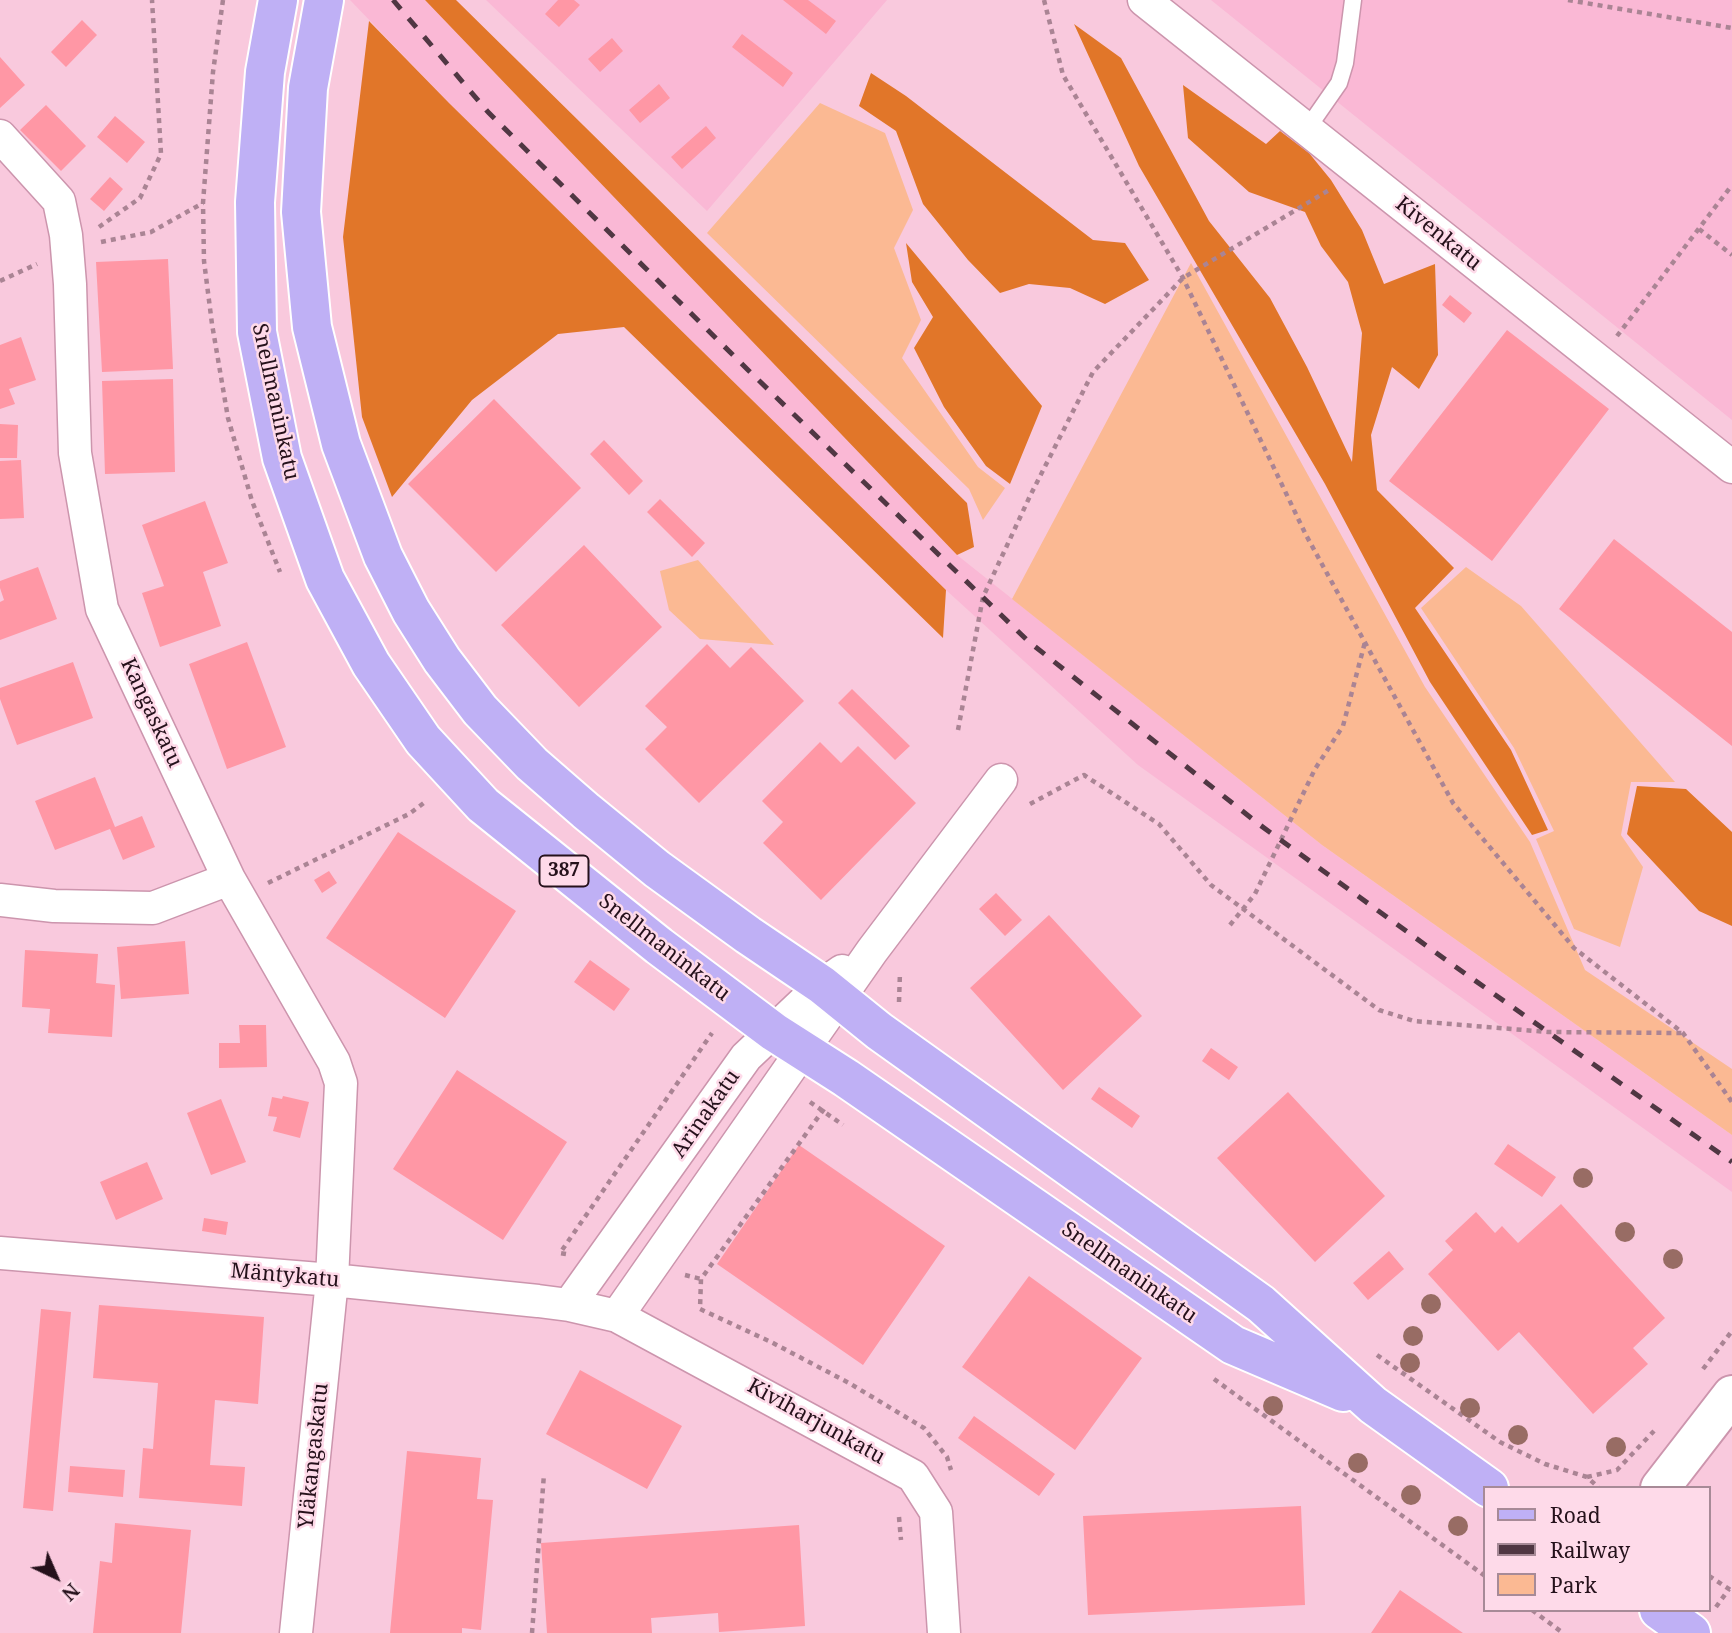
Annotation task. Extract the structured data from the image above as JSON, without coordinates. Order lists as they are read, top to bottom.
{
  "streets": {
    "main road": ["Snellmaninkatu", "387"],
    "street": [
      "Kivenkatu",
      "Kangaskatu",
      "Arinakatu",
      "Mäntykatu",
      "Kiviharjunkatu",
      "Yläkangaskatu"
    ]
  },
  "crossings": [
    ["Snellmaninkatu", "Arinakatu"],
    ["Kangaskatu", "Mäntykatu"],
    ["Kangaskatu", "Yläkangaskatu"],
    ["Arinakatu", "Mäntykatu"],
    ["Arinakatu", "Kiviharjunkatu"],
    ["Mäntykatu", "Kiviharjunkatu"],
    ["Mäntykatu", "Yläkangaskatu"]
  ],
  "legend": ["Road", "Railway", "Park"],
  "north": "bottom right"
}
